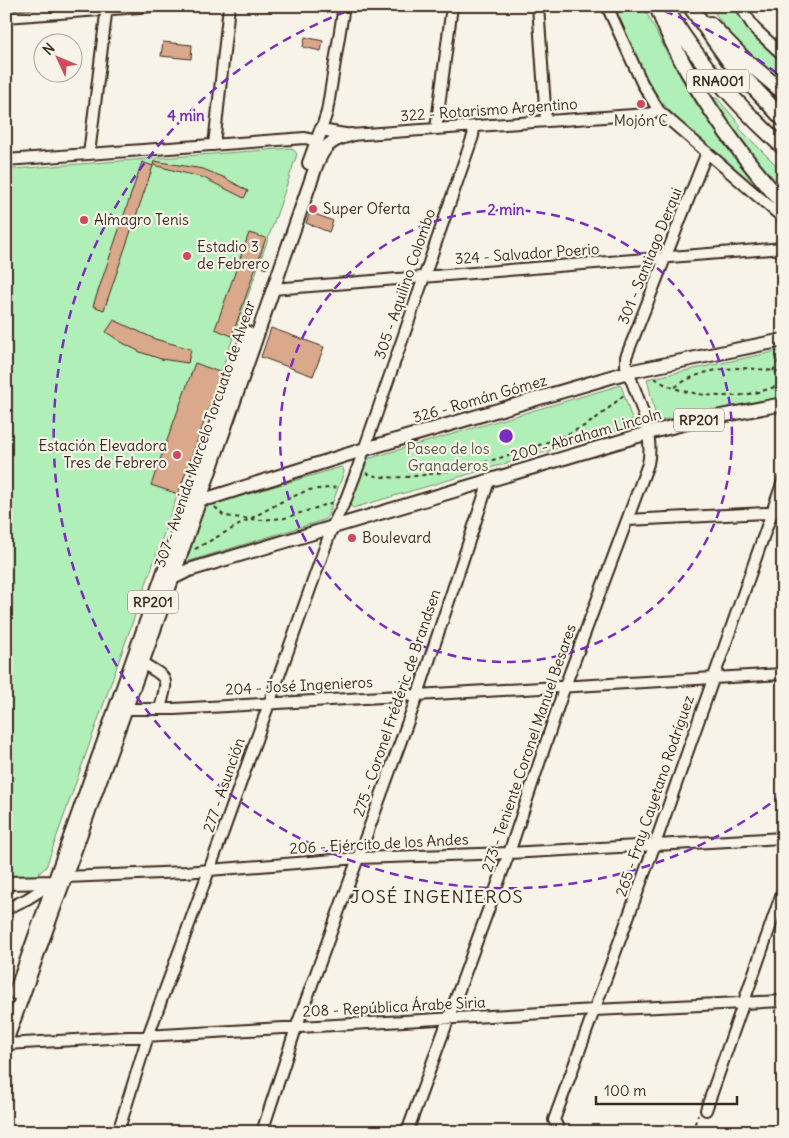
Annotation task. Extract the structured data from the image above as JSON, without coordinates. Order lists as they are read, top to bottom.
{
  "streets": {
    "highway": ["RNA001"],
    "main road": [
      "326 - Román Gómez",
      "RP201",
      "307 - Avenida Marcelo Torcuato de Alvear",
      "200 - Abraham Lincoln"
    ],
    "street": [
      "322 - Rotarismo Argentino",
      "324 - Salvador Poerio",
      "301 - Santiago Derqui",
      "305 - Aquilino Colombo",
      "204 - José Ingenieros",
      "275 - Coronel Frédéric de Brandsen",
      "273 - Teniente Coronel Manuel Besares",
      "277 - Asunción",
      "265 - Fray Cayetano Rodríguez",
      "206 - Ejército de los Andes",
      "208 - República Árabe Siria"
    ]
  },
  "crossings": [
    ["322 - Rotarismo Argentino", "305 - Aquilino Colombo"],
    ["322 - Rotarismo Argentino", "307 - Avenida Marcelo Torcuato de Alvear"],
    ["324 - Salvador Poerio", "301 - Santiago Derqui"],
    ["324 - Salvador Poerio", "305 - Aquilino Colombo"],
    ["324 - Salvador Poerio", "307 - Avenida Marcelo Torcuato de Alvear"],
    ["301 - Santiago Derqui", "326 - Román Gómez"],
    ["301 - Santiago Derqui", "273 - Teniente Coronel Manuel Besares"],
    ["305 - Aquilino Colombo", "326 - Román Gómez"],
    ["305 - Aquilino Colombo", "277 - Asunción"],
    ["326 - Román Gómez", "307 - Avenida Marcelo Torcuato de Alvear"],
    ["326 - Román Gómez", "273 - Teniente Coronel Manuel Besares"],
    ["326 - Román Gómez", "277 - Asunción"],
    ["307 - Avenida Marcelo Torcuato de Alvear", "200 - Abraham Lincoln"],
    ["307 - Avenida Marcelo Torcuato de Alvear", "204 - José Ingenieros"],
    ["307 - Avenida Marcelo Torcuato de Alvear", "206 - Ejército de los Andes"],
    ["307 - Avenida Marcelo Torcuato de Alvear", "208 - República Árabe Siria"],
    ["200 - Abraham Lincoln", "275 - Coronel Frédéric de Brandsen"],
    ["200 - Abraham Lincoln", "273 - Teniente Coronel Manuel Besares"],
    ["200 - Abraham Lincoln", "277 - Asunción"],
    ["204 - José Ingenieros", "275 - Coronel Frédéric de Brandsen"],
    ["204 - José Ingenieros", "273 - Teniente Coronel Manuel Besares"],
    ["204 - José Ingenieros", "277 - Asunción"],
    ["204 - José Ingenieros", "265 - Fray Cayetano Rodríguez"],
    ["275 - Coronel Frédéric de Brandsen", "206 - Ejército de los Andes"],
    ["275 - Coronel Frédéric de Brandsen", "208 - República Árabe Siria"],
    ["273 - Teniente Coronel Manuel Besares", "206 - Ejército de los Andes"],
    ["273 - Teniente Coronel Manuel Besares", "208 - República Árabe Siria"],
    ["277 - Asunción", "206 - Ejército de los Andes"],
    ["277 - Asunción", "208 - República Árabe Siria"],
    ["265 - Fray Cayetano Rodríguez", "206 - Ejército de los Andes"],
    ["265 - Fray Cayetano Rodríguez", "208 - República Árabe Siria"]
  ],
  "districts": ["JOSÉ INGENIEROS"],
  "parks": ["Paseo de los Granaderos"],
  "places": [
    "Mojón C",
    "Super Oferta",
    "Almagro Tenis",
    "Estadio 3 de Febrero",
    "Estación Elevadora Tres de Febrero",
    "Boulevard"
  ],
  "scale_bar": "100 m",
  "north": "top left",
  "rings": ["4 min", "2 min"]
}
